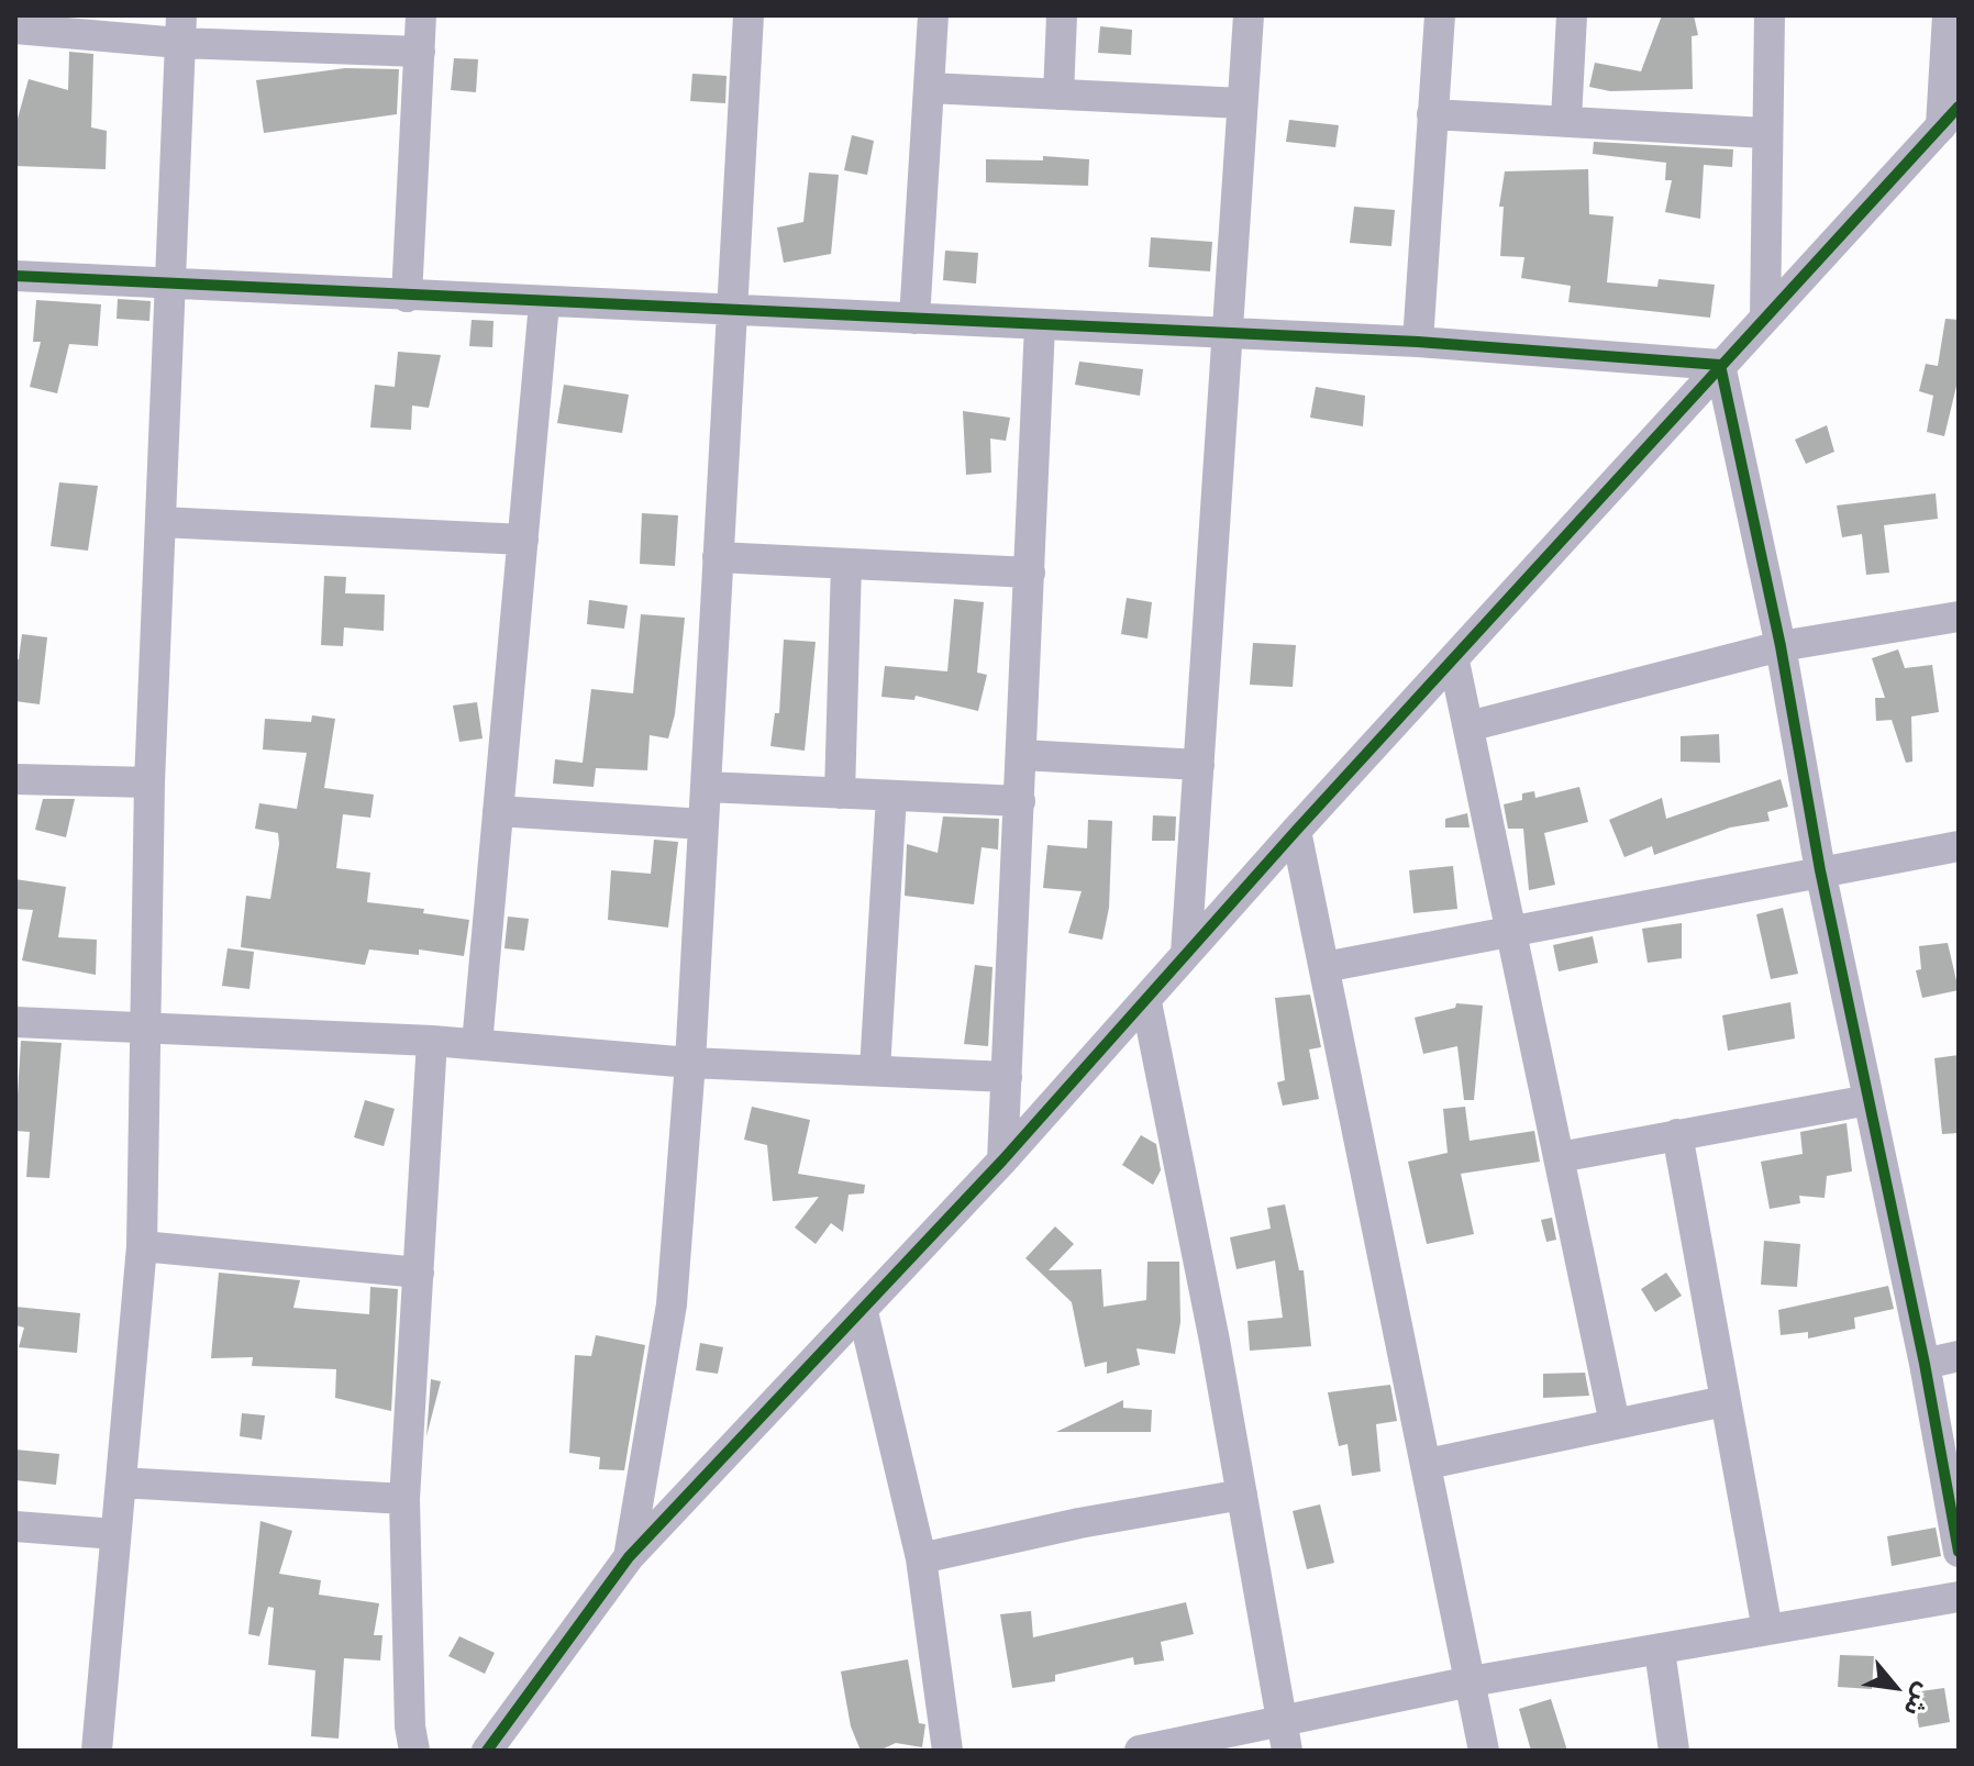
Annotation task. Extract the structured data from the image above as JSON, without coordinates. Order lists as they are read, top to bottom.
{
  "north": "bottom right"
}
